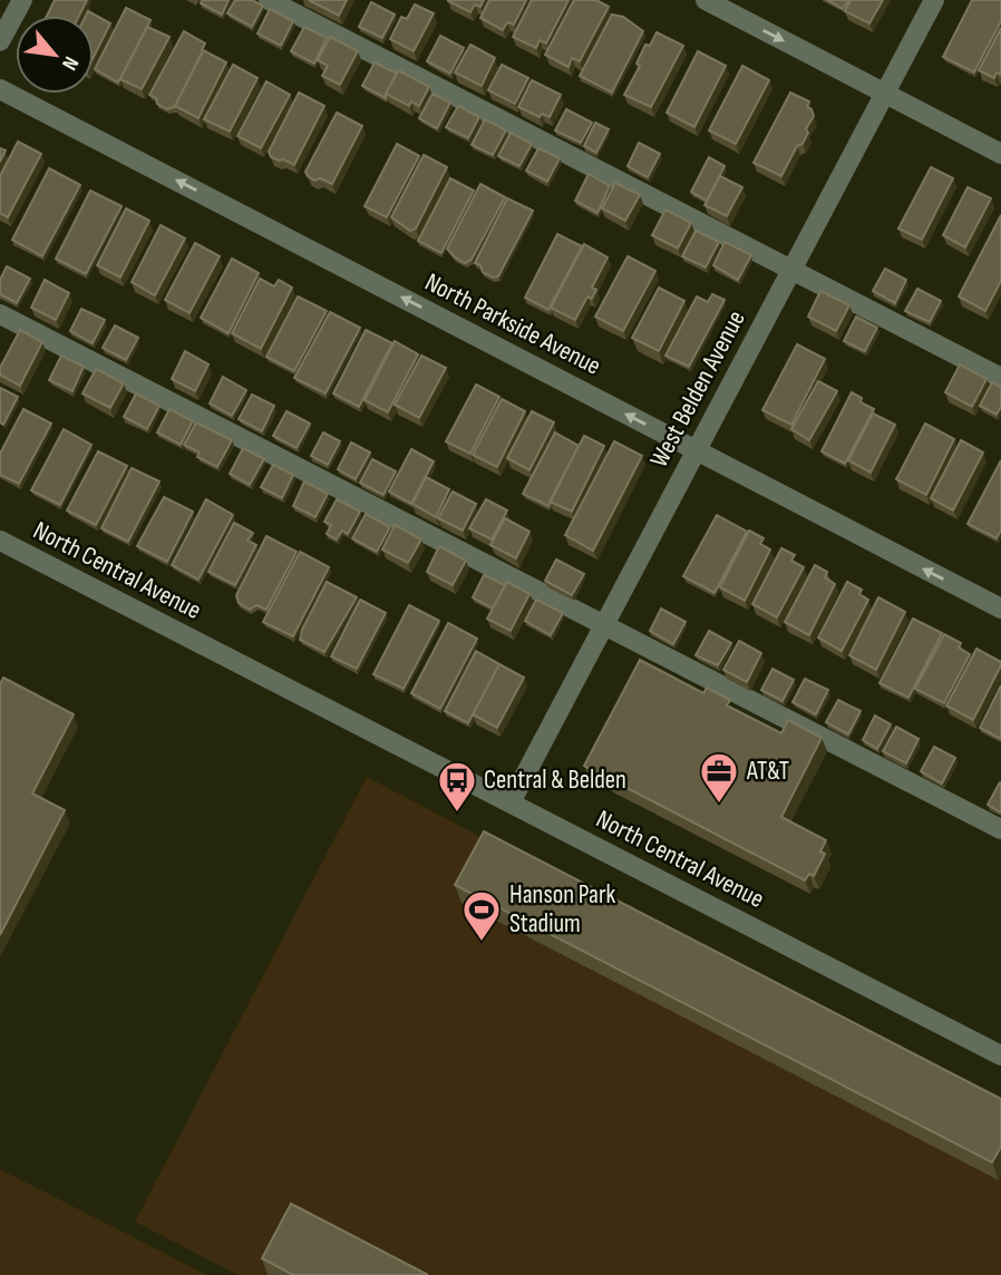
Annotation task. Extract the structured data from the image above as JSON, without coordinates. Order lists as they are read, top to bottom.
{
  "streets": {
    "street": ["North Parkside Avenue", "West Belden Avenue", "North Central Avenue"]
  },
  "crossings": [
    ["North Parkside Avenue", "West Belden Avenue"],
    ["West Belden Avenue", "North Central Avenue"]
  ],
  "one_way": ["North Parkside Avenue"],
  "places": {
    "office": ["AT&T"],
    "bus stop": ["Central & Belden"],
    "sports": ["Hanson Park Stadium"]
  },
  "north": "bottom right"
}
